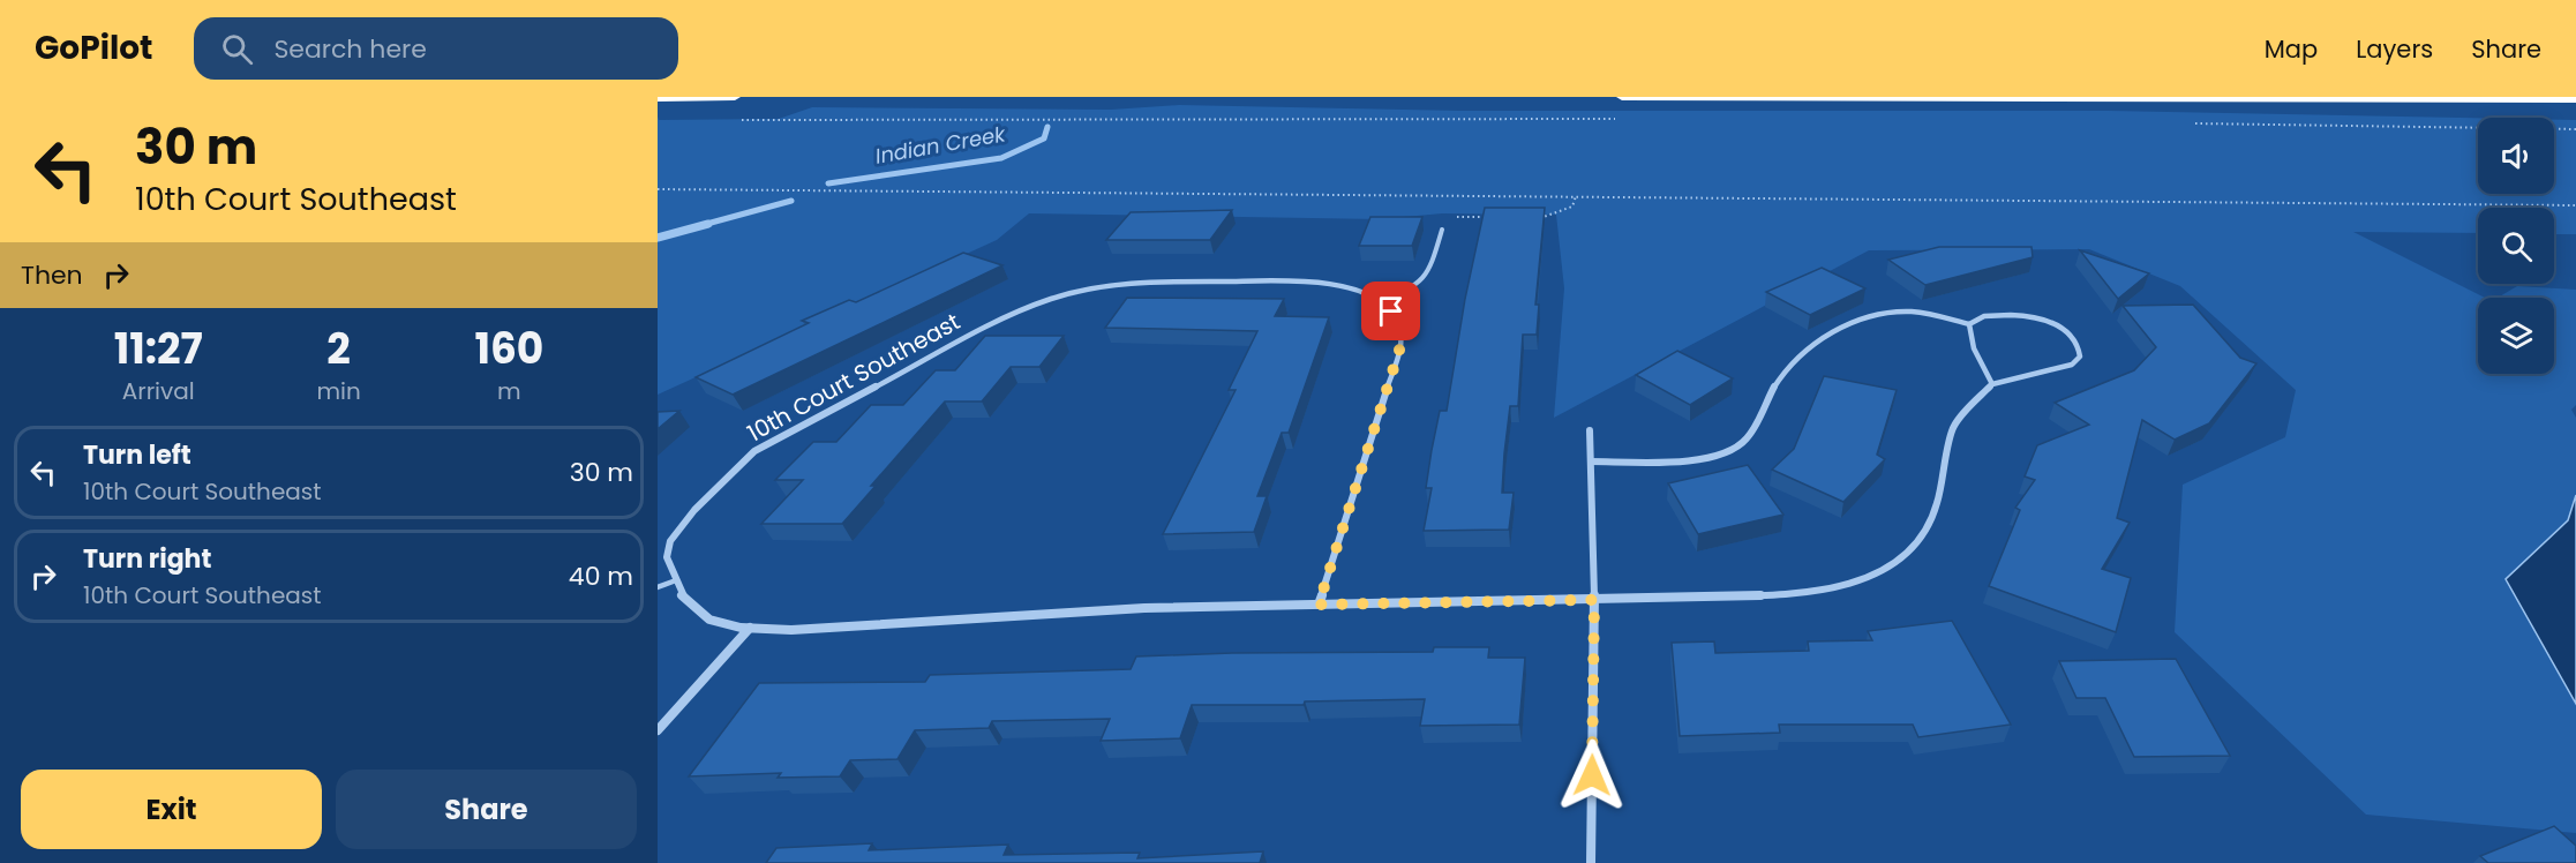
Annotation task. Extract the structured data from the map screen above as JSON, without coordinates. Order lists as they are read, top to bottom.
{
  "streets": {
    "street": ["10th Court Southeast"]
  },
  "water": ["Indian Creek"],
  "page": {
    "header": "GoPilot",
    "search": "Search here",
    "nav": ["Map", "Layers", "Share"],
    "turn": ["30 m", "10th Court Southeast"],
    "then": "Then",
    "eta": [
      "11:27",
      "Arrival",
      "2",
      "min",
      "160",
      "m"
    ],
    "list": [
      {
        "name": "Turn left",
        "note": "10th Court Southeast",
        "value": "30 m"
      },
      {
        "name": "Turn right",
        "note": "10th Court Southeast",
        "value": "40 m"
      }
    ],
    "buttons": ["Exit", "Share"]
  }
}
